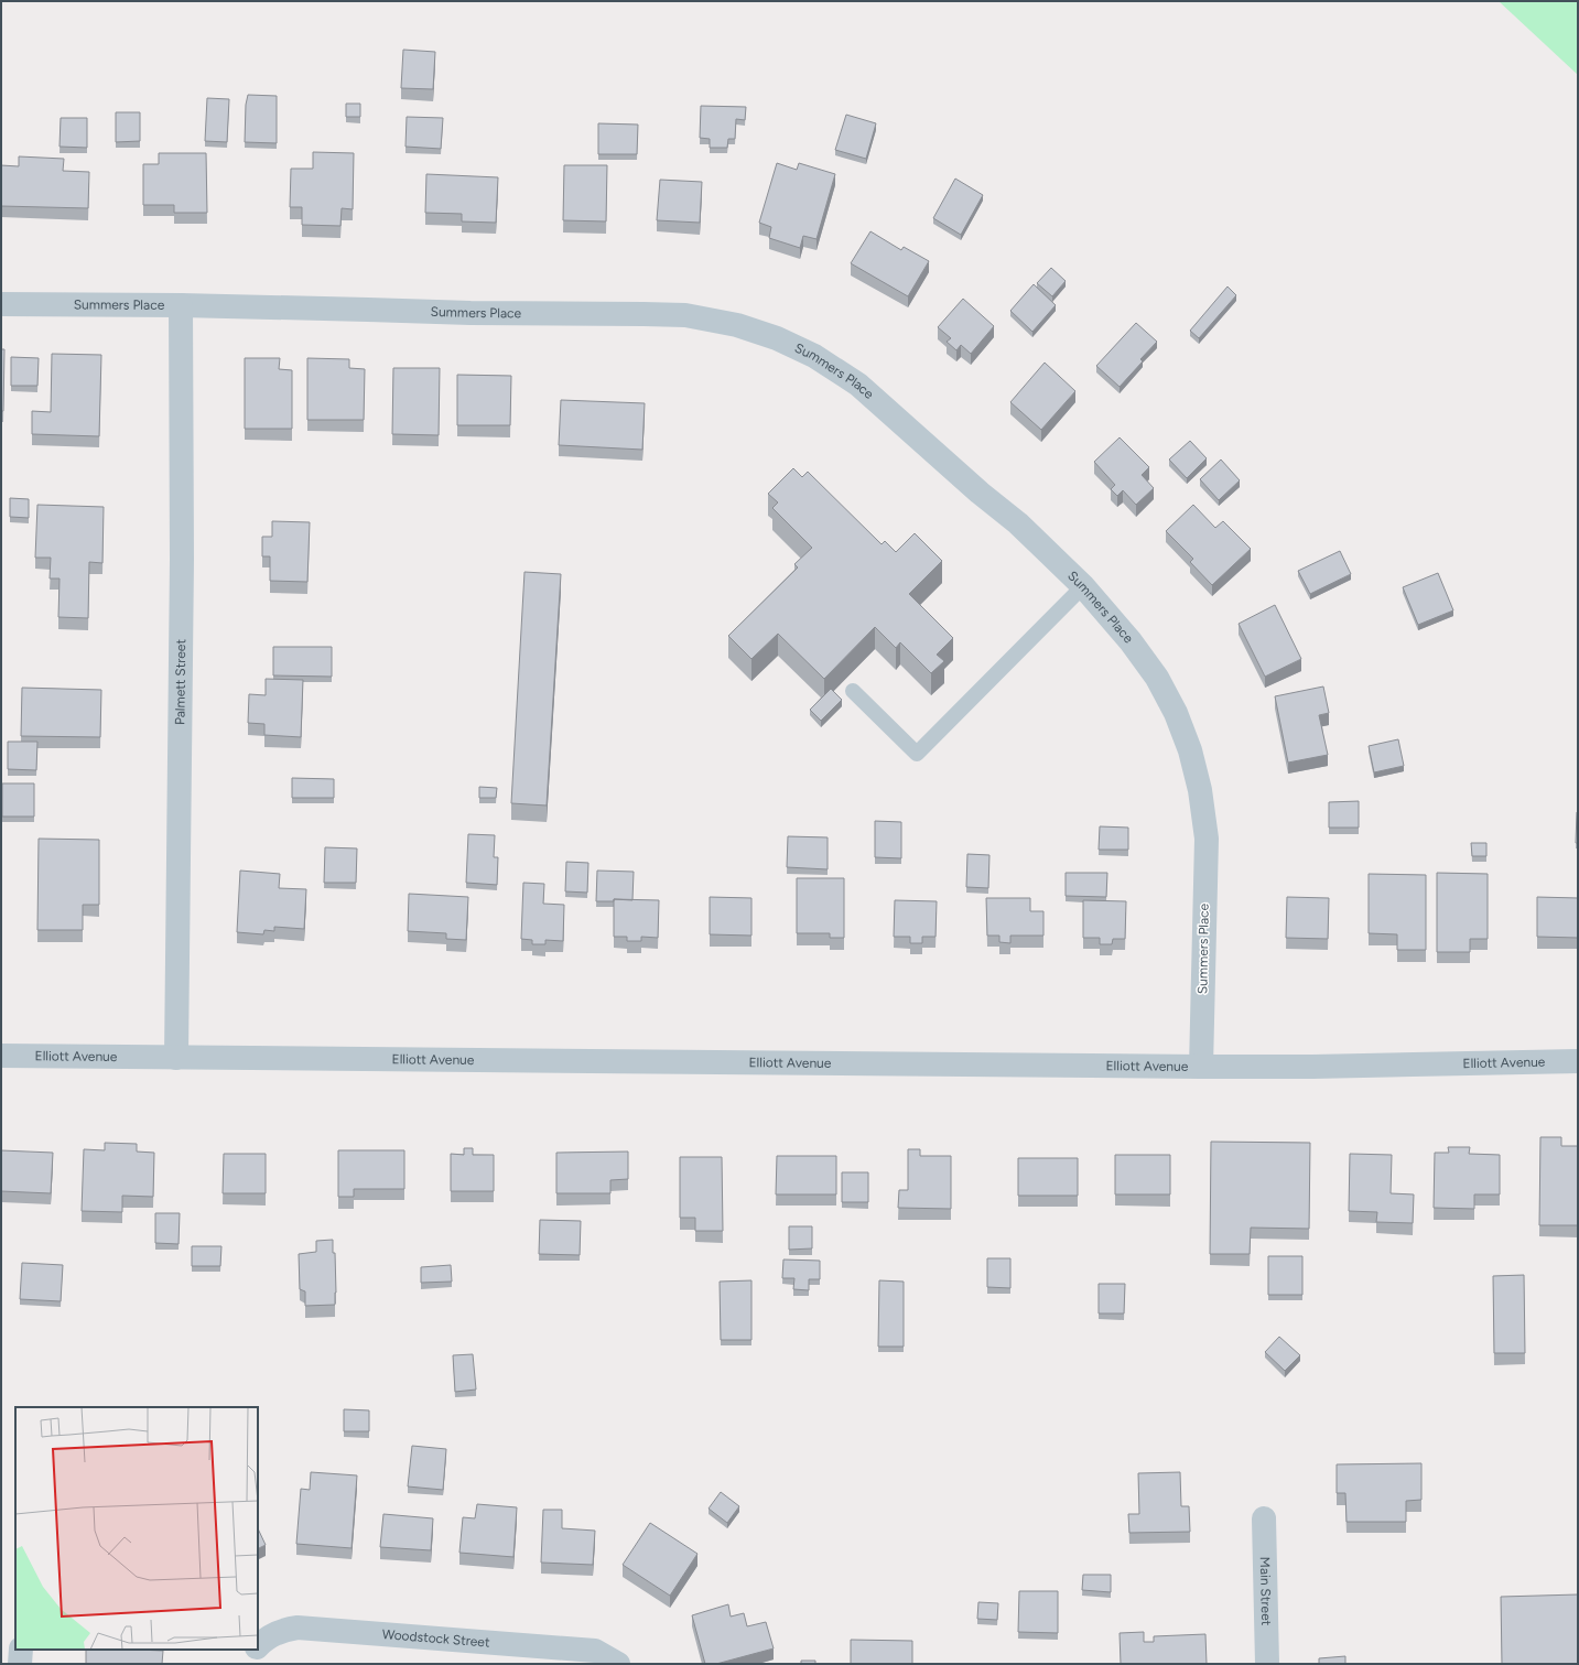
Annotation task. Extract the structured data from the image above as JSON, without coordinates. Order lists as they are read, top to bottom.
{
  "streets": {
    "street": [
      "Summers Place",
      "Palmett Street",
      "Elliott Avenue",
      "Main Street",
      "Woodstock Street"
    ]
  },
  "crossings": [
    ["Summers Place", "Palmett Street"],
    ["Summers Place", "Elliott Avenue"],
    ["Palmett Street", "Elliott Avenue"]
  ]
}
